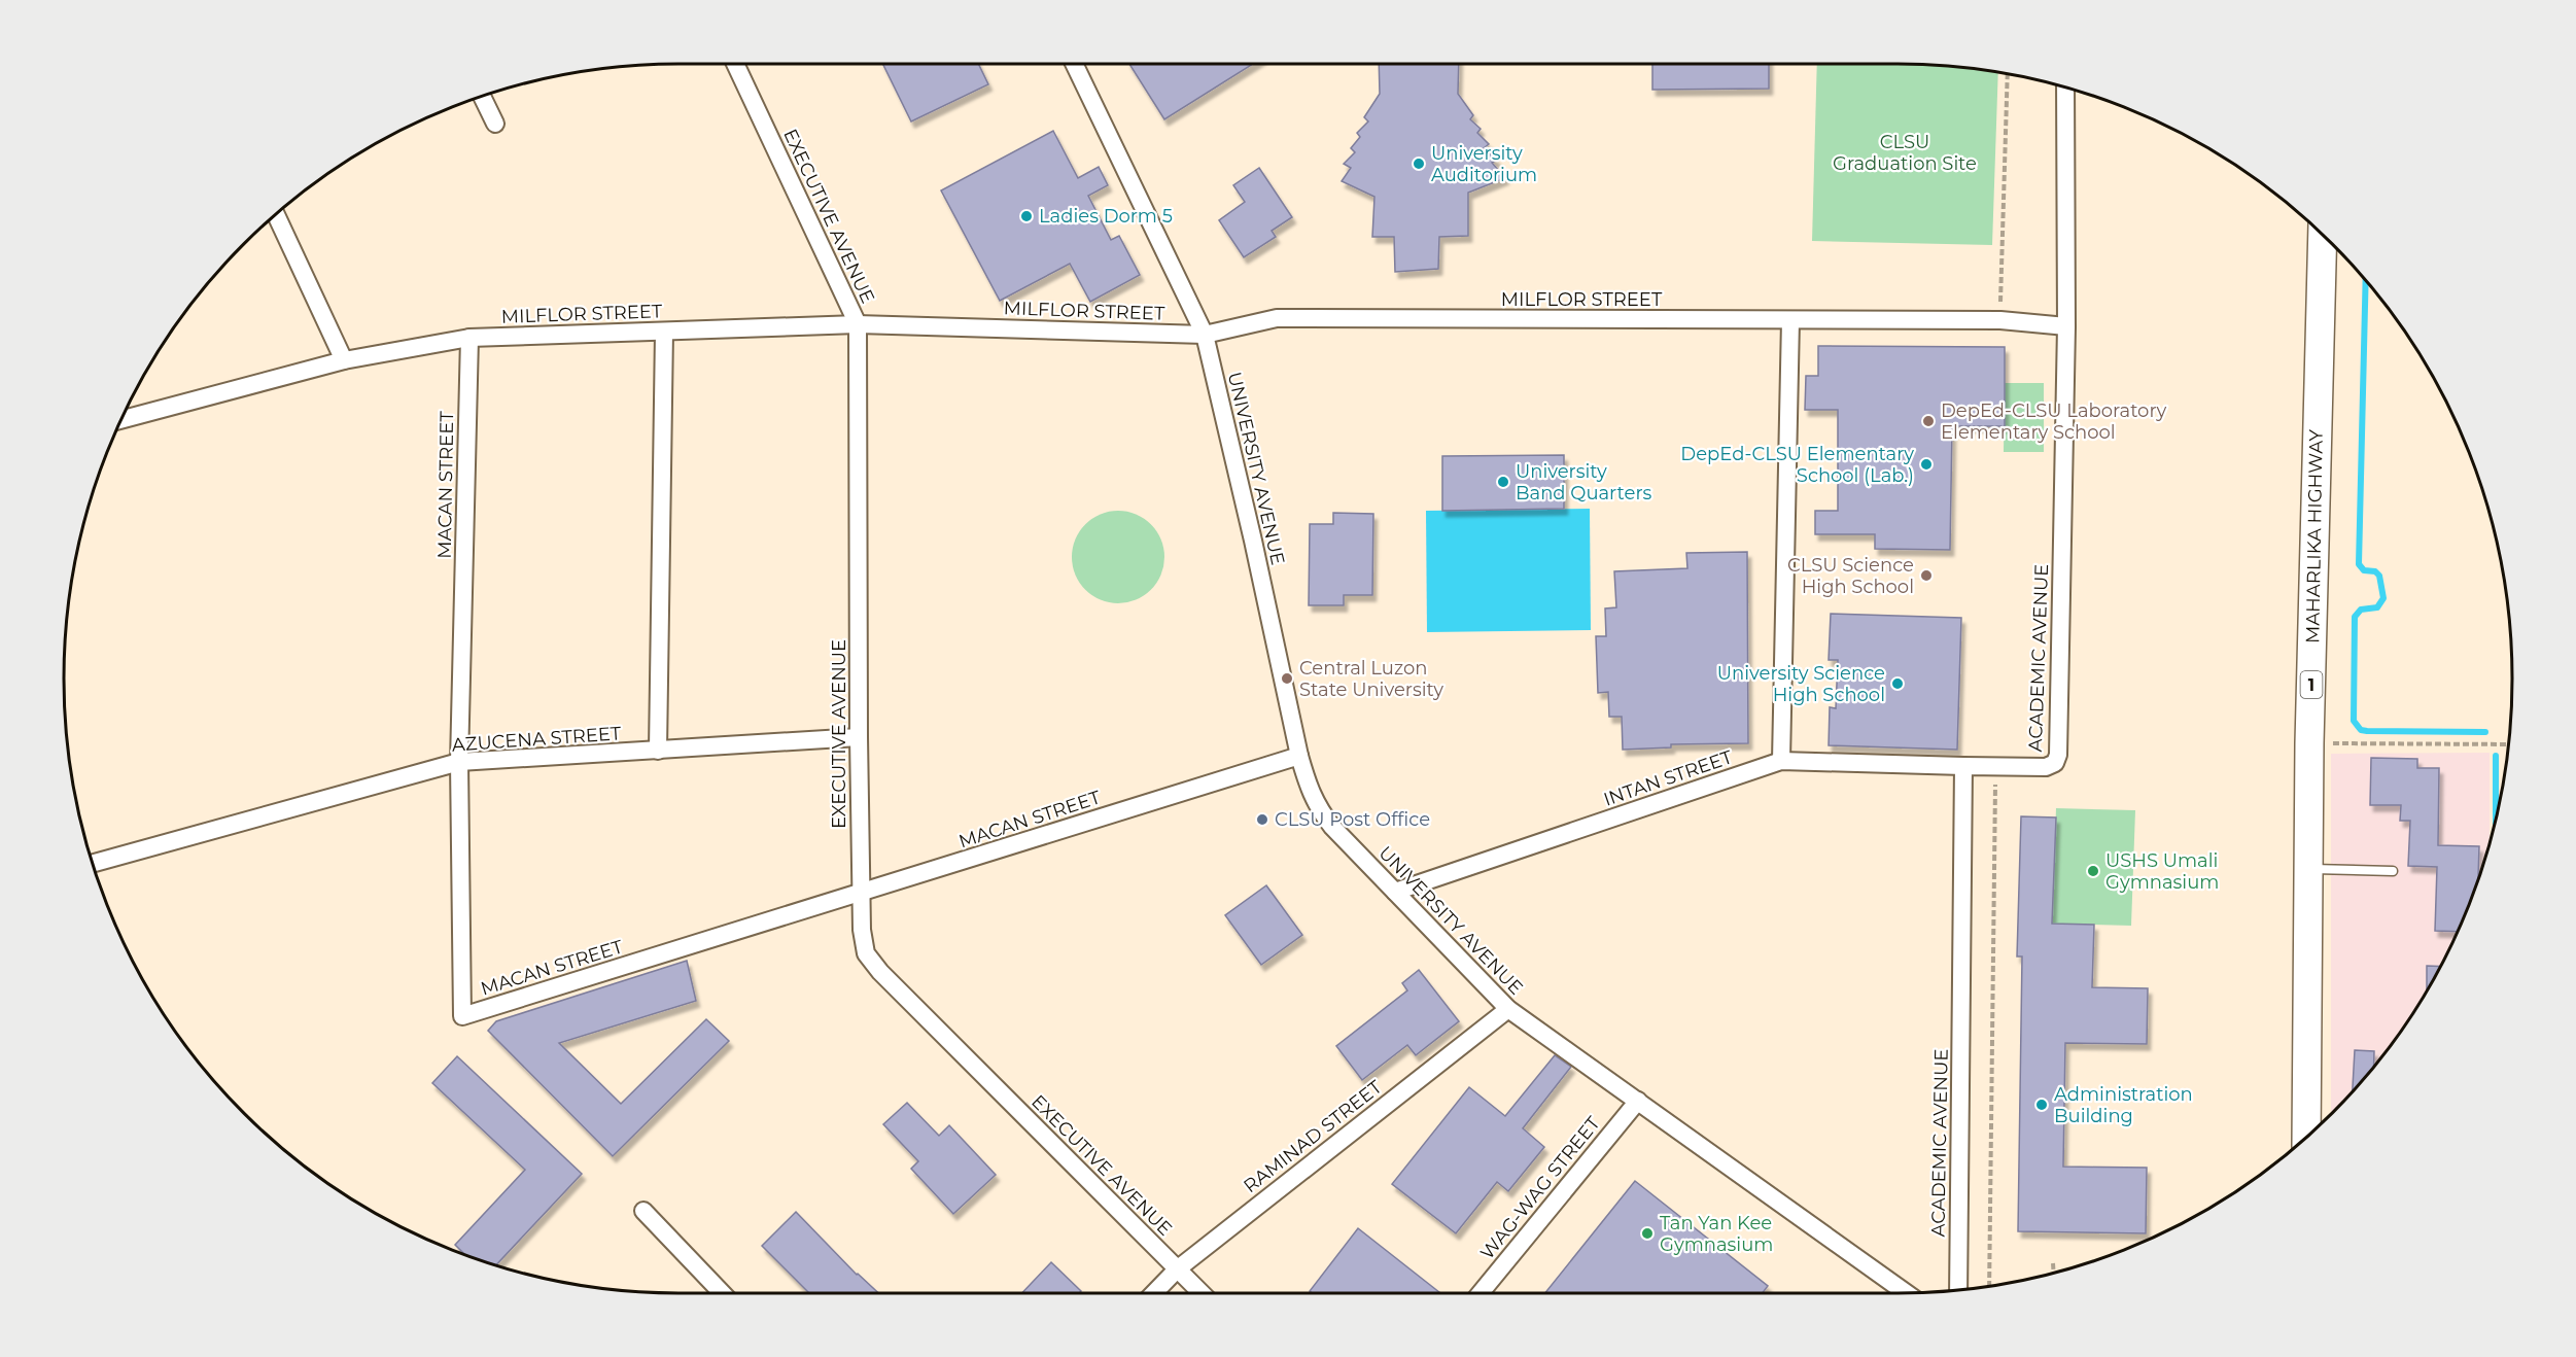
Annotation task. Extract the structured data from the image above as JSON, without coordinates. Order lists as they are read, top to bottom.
{
  "streets": {
    "highway": ["MAHARLIKA HIGHWAY", "1"],
    "street": [
      "EXECUTIVE AVENUE",
      "MILFLOR STREET",
      "UNIVERSITY AVENUE",
      "MACAN STREET",
      "ACADEMIC AVENUE",
      "AZUCENA STREET",
      "INTAN STREET",
      "RAMINAD STREET",
      "WAG-WAG STREET"
    ]
  },
  "crossings": [
    ["EXECUTIVE AVENUE", "MILFLOR STREET"],
    ["EXECUTIVE AVENUE", "MACAN STREET"],
    ["EXECUTIVE AVENUE", "AZUCENA STREET"],
    ["EXECUTIVE AVENUE", "RAMINAD STREET"],
    ["MILFLOR STREET", "UNIVERSITY AVENUE"],
    ["MILFLOR STREET", "MACAN STREET"],
    ["MILFLOR STREET", "ACADEMIC AVENUE"],
    ["UNIVERSITY AVENUE", "MACAN STREET"],
    ["UNIVERSITY AVENUE", "INTAN STREET"],
    ["UNIVERSITY AVENUE", "RAMINAD STREET"],
    ["UNIVERSITY AVENUE", "WAG-WAG STREET"],
    ["MACAN STREET", "AZUCENA STREET"],
    ["ACADEMIC AVENUE", "INTAN STREET"]
  ],
  "parks": ["CLSU Graduation Site"],
  "places": [
    "University Auditorium",
    "Ladies Dorm 5",
    "DepEd-CLSU Laboratory Elementary School",
    "DepEd-CLSU Elementary School (Lab.)",
    "University Band Quarters",
    "CLSU Science High School",
    "Central Luzon State University",
    "University Science High School",
    "CLSU Post Office",
    "USHS Umali Gymnasium",
    "Administration Building",
    "Tan Yan Kee Gymnasium"
  ]
}
